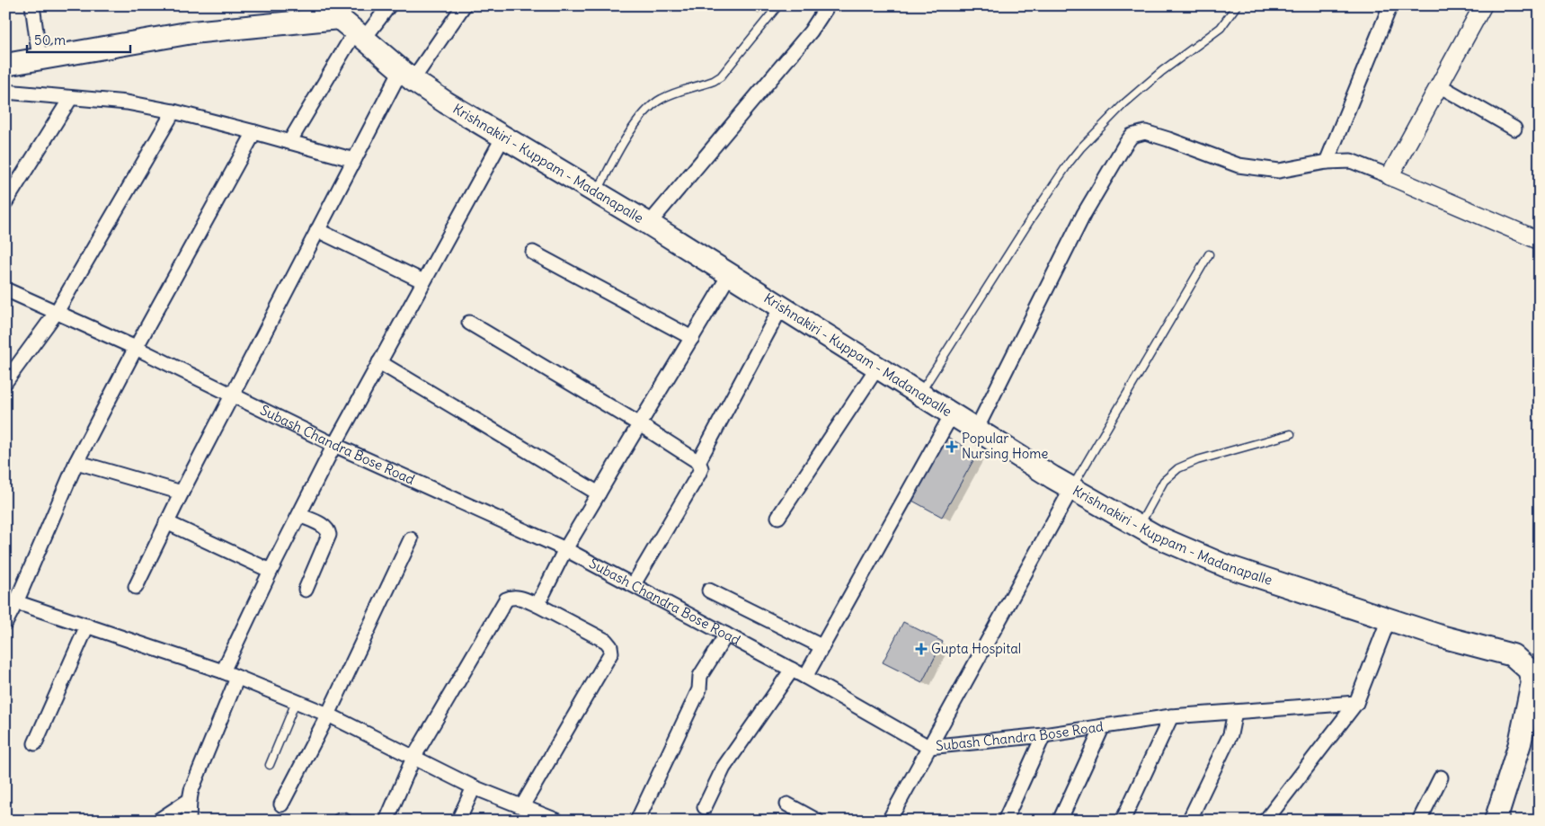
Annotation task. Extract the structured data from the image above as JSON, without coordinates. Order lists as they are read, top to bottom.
{
  "streets": {
    "main road": ["Krishnakiri - Kuppam - Madanapalle"],
    "street": ["Subash Chandra Bose Road"]
  },
  "places": {
    "health": ["Popular Nursing Home", "Gupta Hospital"]
  },
  "scale_bar": "50 m"
}
